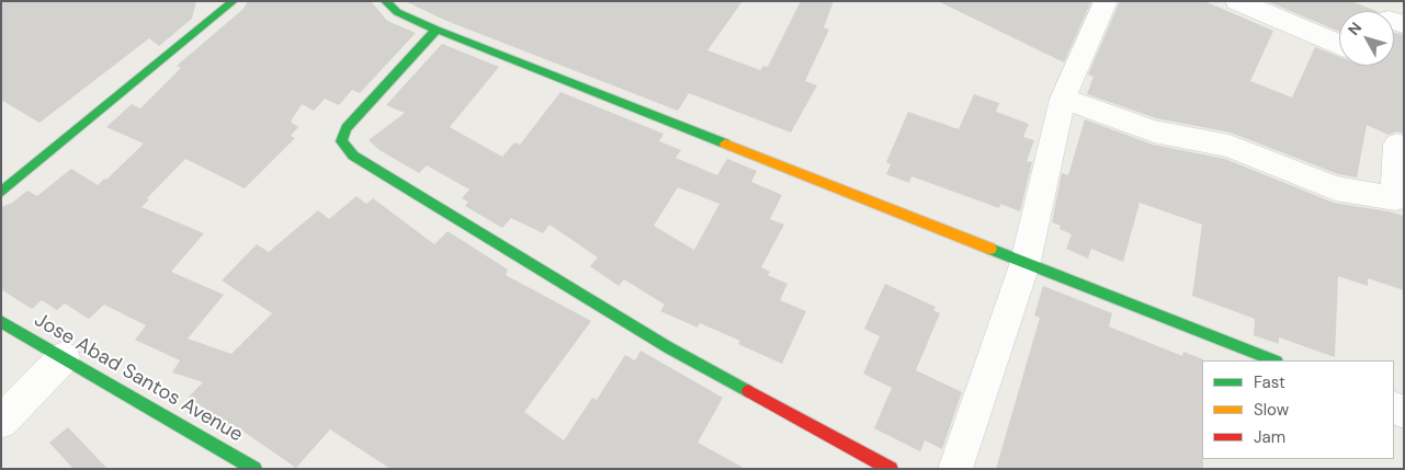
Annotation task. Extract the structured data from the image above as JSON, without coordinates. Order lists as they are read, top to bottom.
{
  "streets": {
    "main road": ["Jose Abad Santos Avenue"]
  },
  "legend": ["Fast", "Slow", "Jam"],
  "north": "top left"
}
